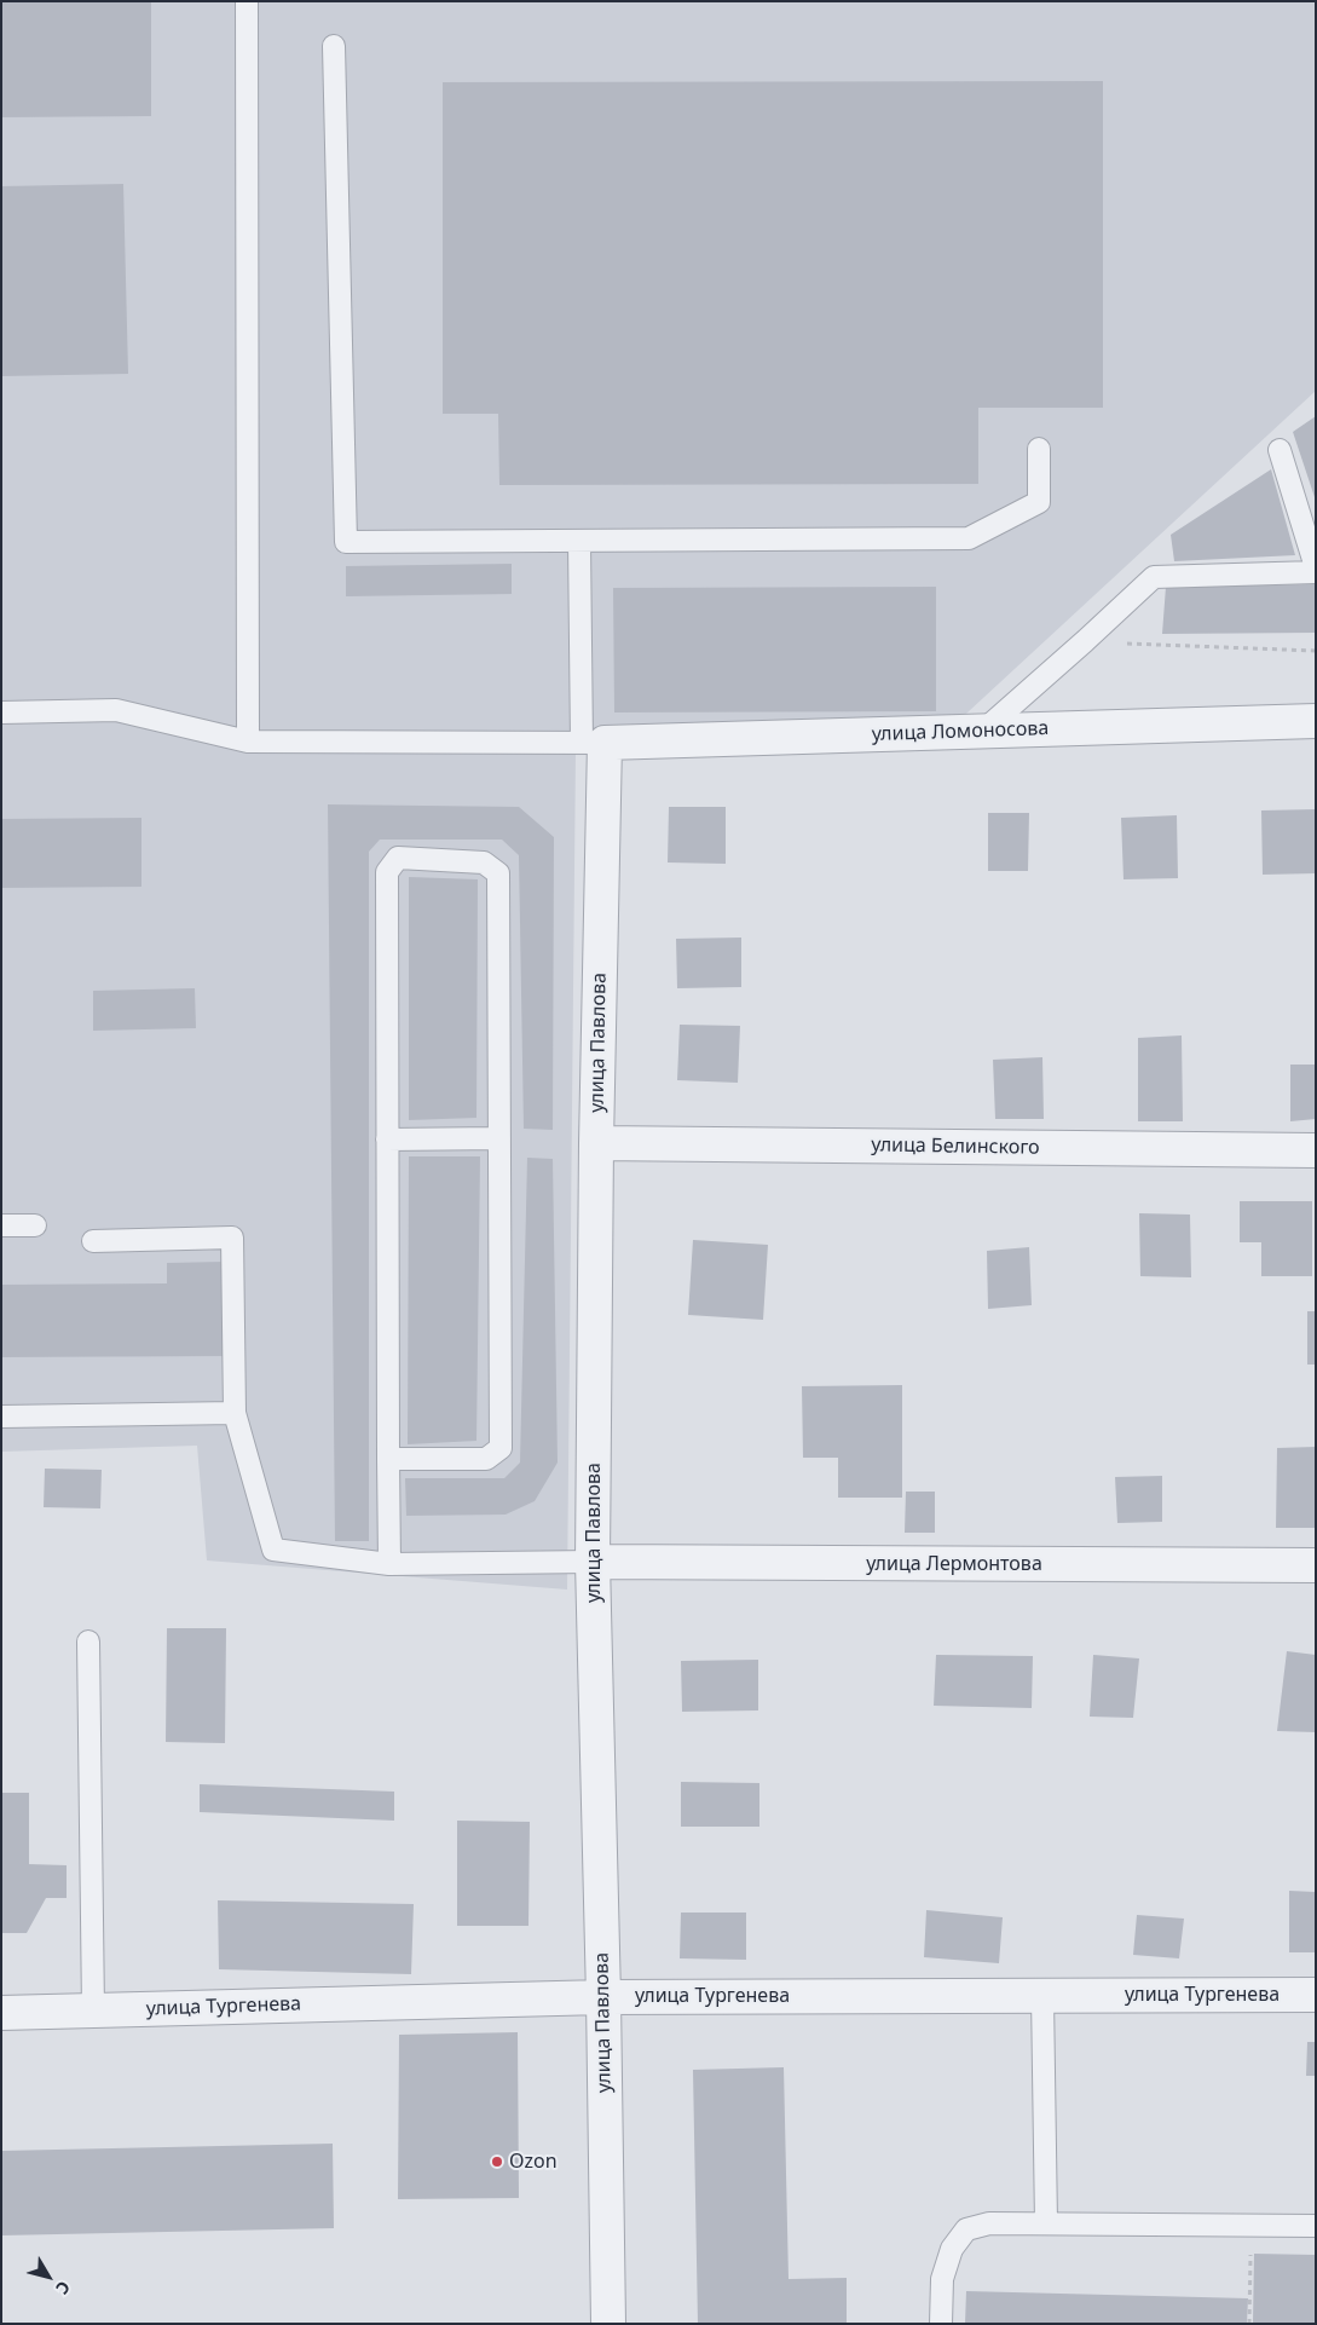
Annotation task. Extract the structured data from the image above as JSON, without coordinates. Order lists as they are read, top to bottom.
{
  "streets": {
    "street": [
      "улица Ломоносова",
      "улица Павлова",
      "улица Белинского",
      "улица Лермонтова",
      "улица Тургенева"
    ]
  },
  "crossings": [
    ["улица Ломоносова", "улица Павлова"],
    ["улица Павлова", "улица Белинского"],
    ["улица Павлова", "улица Лермонтова"],
    ["улица Павлова", "улица Тургенева"]
  ],
  "places": ["Ozon"],
  "north": "bottom right"
}
